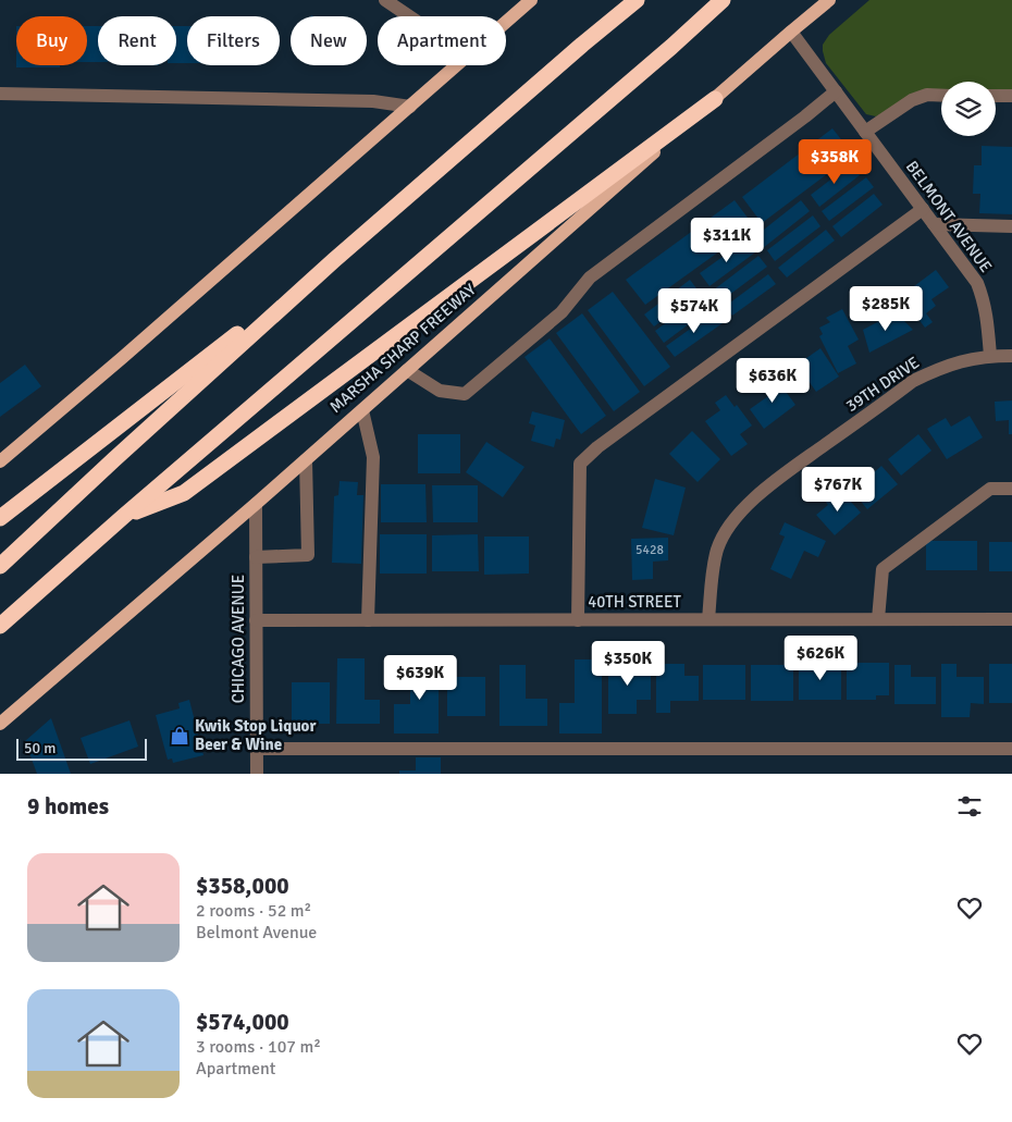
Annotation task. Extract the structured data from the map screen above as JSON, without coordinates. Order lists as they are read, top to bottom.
{
  "streets": {
    "main road": ["MARSHA SHARP FREEWAY"],
    "street": [
      "BELMONT AVENUE",
      "39TH DRIVE",
      "40TH STREET",
      "CHICAGO AVENUE"
    ]
  },
  "crossings": [
    ["BELMONT AVENUE", "MARSHA SHARP FREEWAY"],
    ["BELMONT AVENUE", "39TH DRIVE"],
    ["MARSHA SHARP FREEWAY", "CHICAGO AVENUE"],
    ["39TH DRIVE", "40TH STREET"],
    ["40TH STREET", "CHICAGO AVENUE"]
  ],
  "places": {
    "shop": ["Kwik Stop Liquor Beer & Wine"]
  },
  "house_numbers": ["5428"],
  "scale_bar": "50 m",
  "page": {
    "chip": [
      "Buy",
      "Rent",
      "Filters",
      "New",
      "Apartment"
    ],
    "price": [
      "$358K",
      "$311K",
      "$285K",
      "$574K",
      "$636K",
      "$767K",
      "$626K",
      "$350K",
      "$639K"
    ],
    "scale": "50 m",
    "heading": "9 homes",
    "list": [
      {
        "name": "$358,000",
        "note": "2 rooms · 52 m² · Belmont Avenue"
      },
      {
        "name": "$574,000",
        "note": "3 rooms · 107 m² · Apartment"
      }
    ]
  }
}
